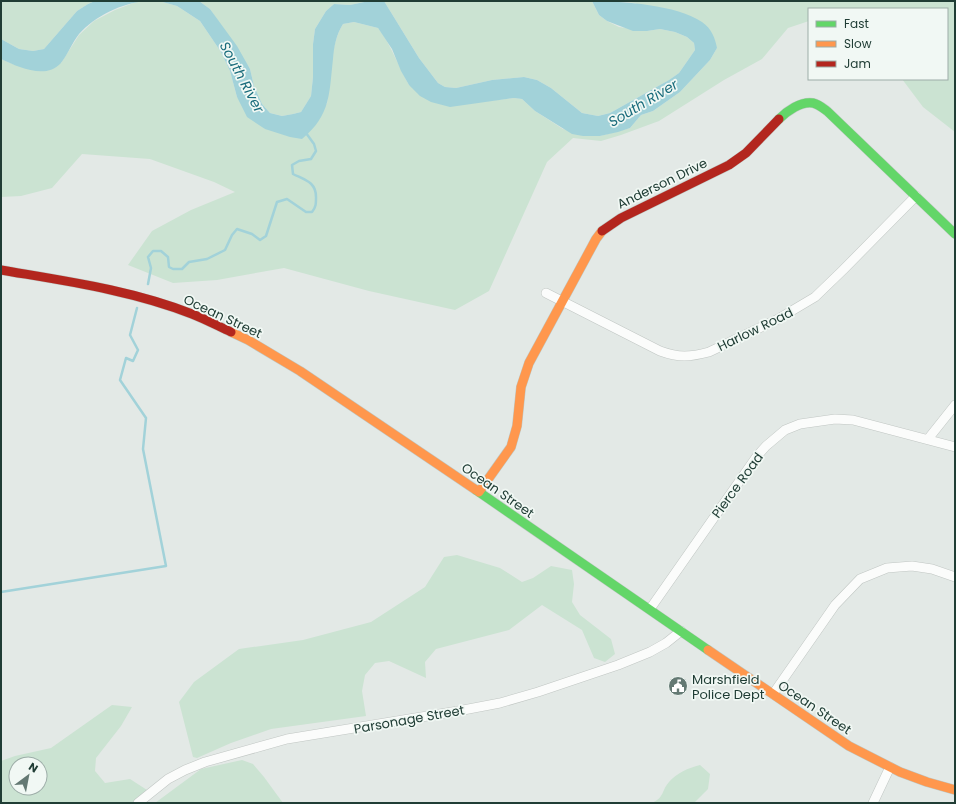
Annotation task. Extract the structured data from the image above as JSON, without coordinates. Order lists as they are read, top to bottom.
{
  "streets": {
    "main road": ["Anderson Drive", "Ocean Street"],
    "street": ["Harlow Road", "Pierce Road", "Parsonage Street"]
  },
  "crossings": [
    ["Anderson Drive", "Ocean Street"],
    ["Anderson Drive", "Harlow Road"],
    ["Ocean Street", "Pierce Road"],
    ["Ocean Street", "Parsonage Street"]
  ],
  "water": ["South River"],
  "places": {
    "public building": ["Marshfield Police Dept"]
  },
  "legend": ["Fast", "Slow", "Jam"],
  "north": "top right"
}
